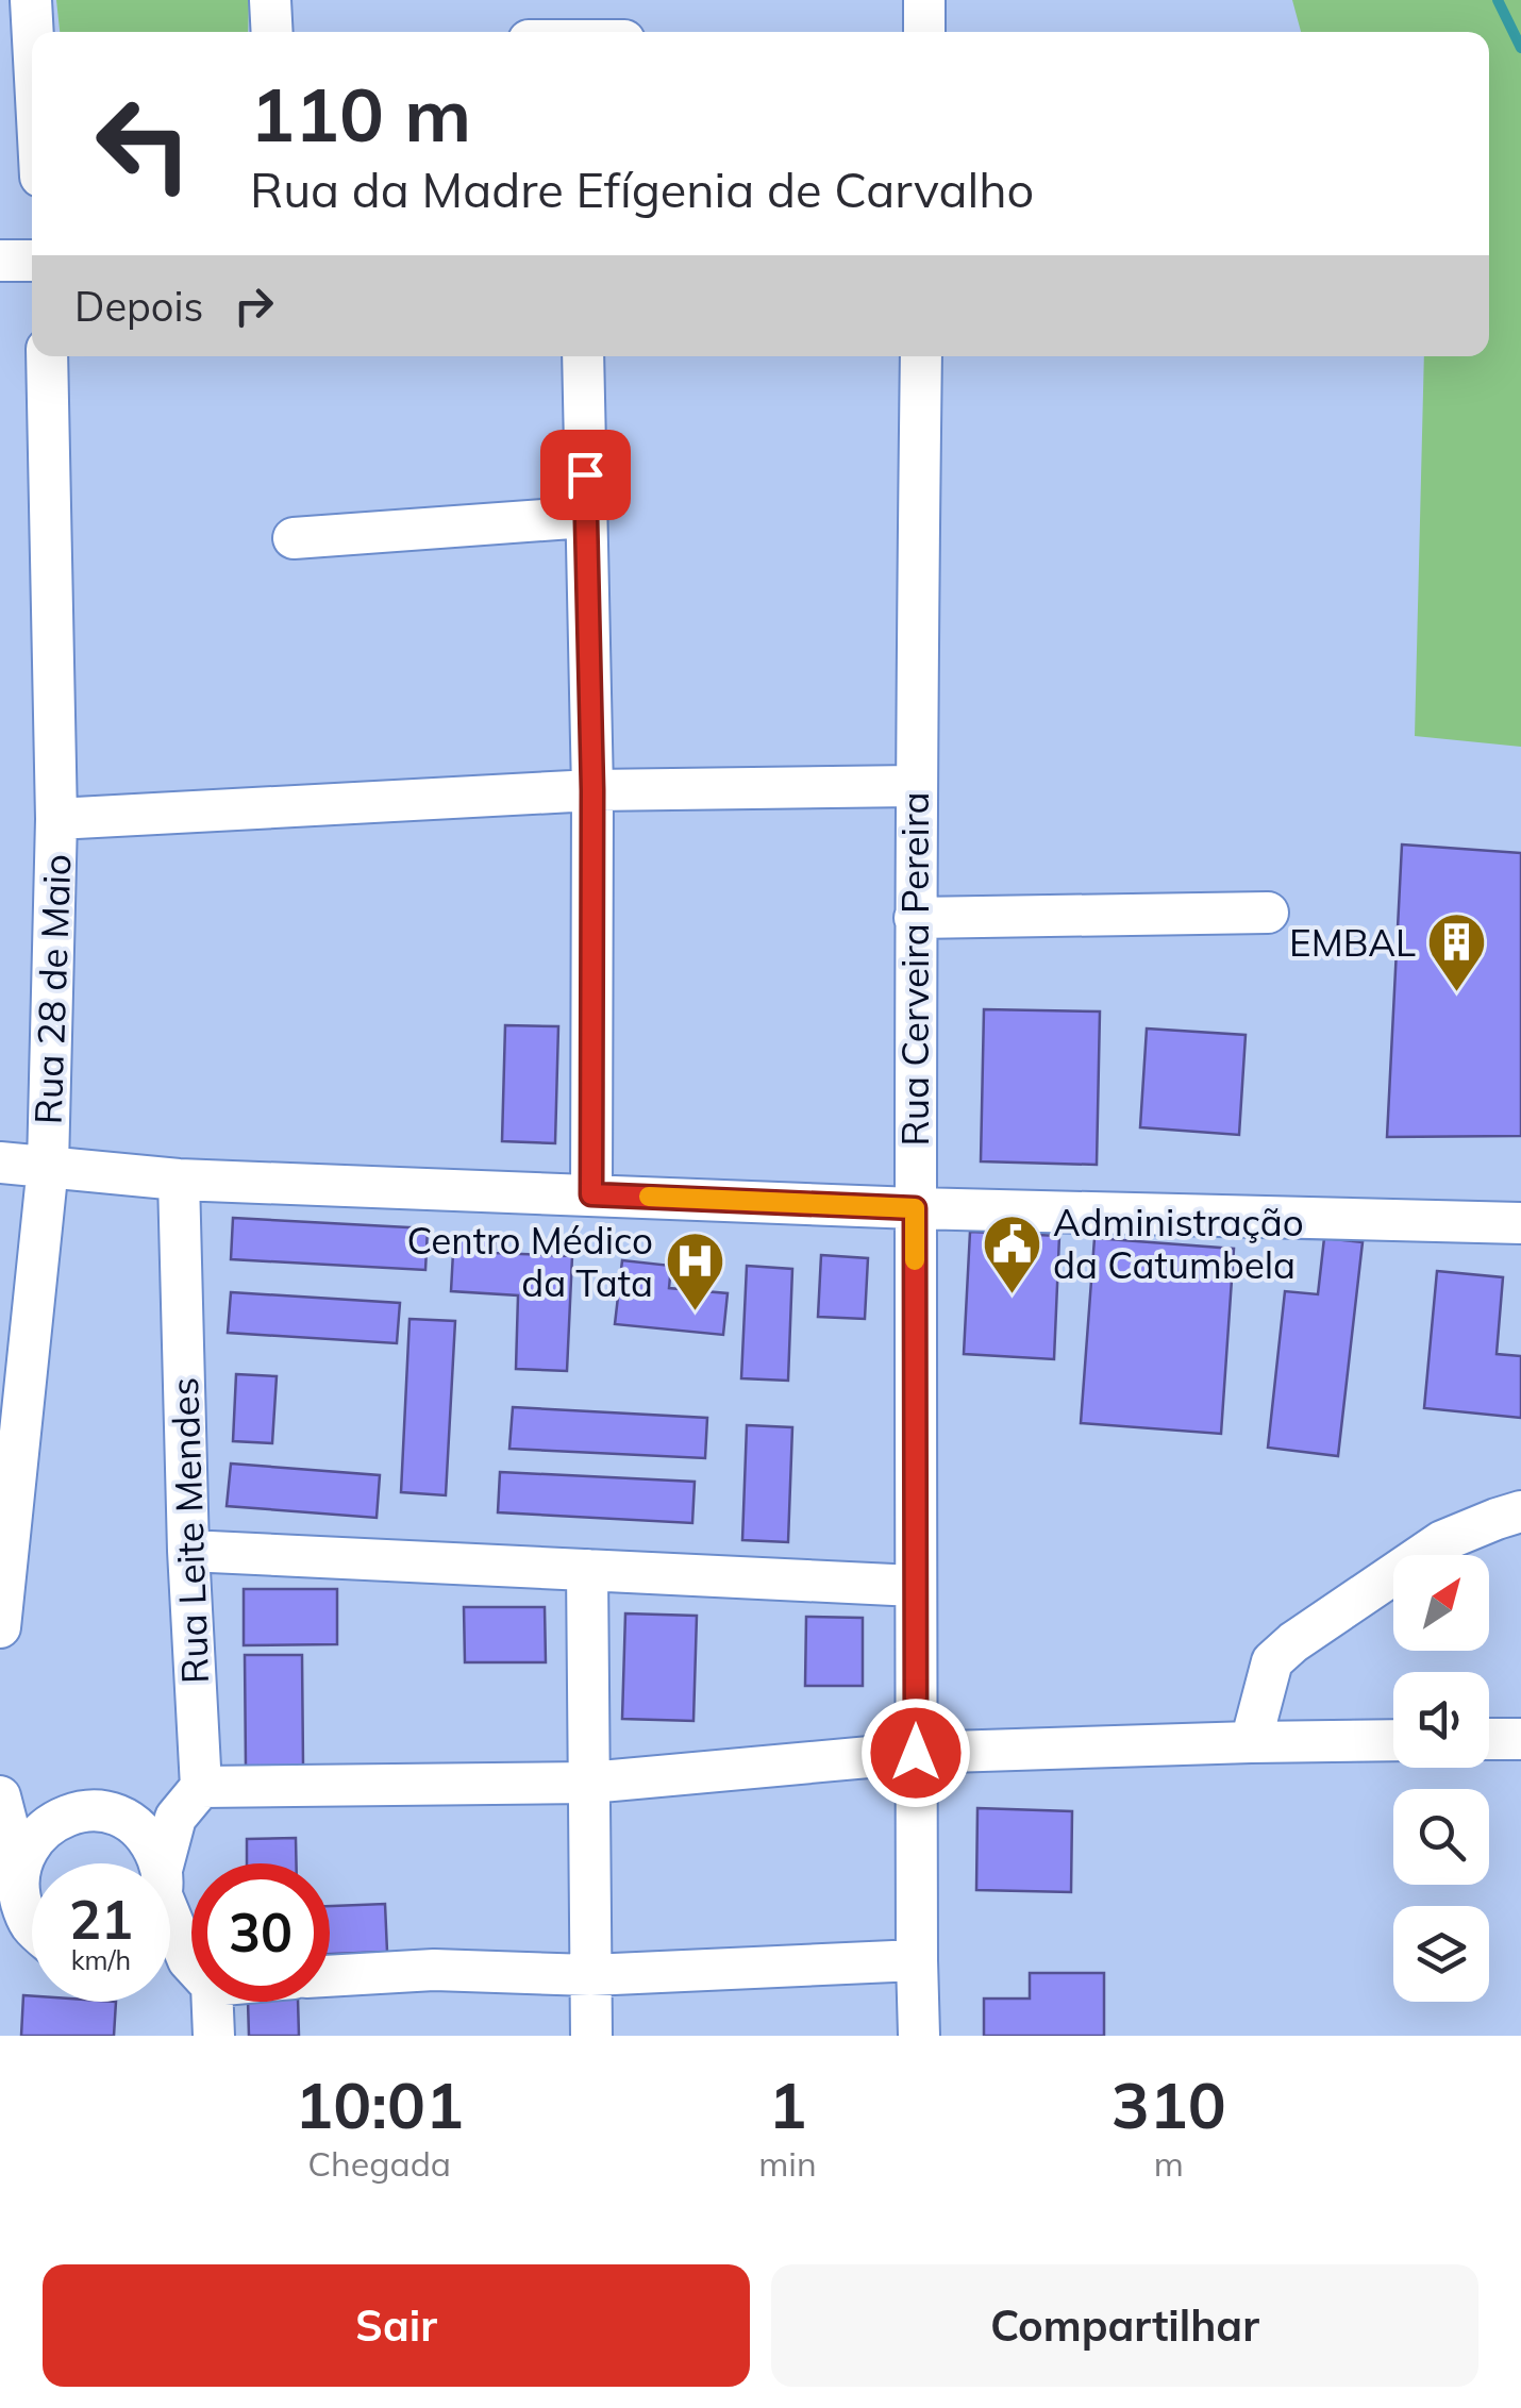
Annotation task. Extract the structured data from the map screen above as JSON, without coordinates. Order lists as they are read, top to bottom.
{
  "streets": {
    "street": ["Rua Cerveira Pereira", "Rua 28 de Maio", "Rua Leite Mendes"]
  },
  "places": {
    "building": ["EMBAL"],
    "public building": ["Administração da Catumbela"],
    "hospital": ["Centro Médico da Tata"]
  },
  "north": "top right",
  "page": {
    "turn": ["110 m", "Rua da Madre Efígenia de Carvalho"],
    "then": "Depois",
    "speed": "21 km/h",
    "limit": "30",
    "eta": [
      "10:01",
      "Chegada",
      "1",
      "min",
      "310",
      "m"
    ],
    "buttons": ["Sair", "Compartilhar"]
  }
}
